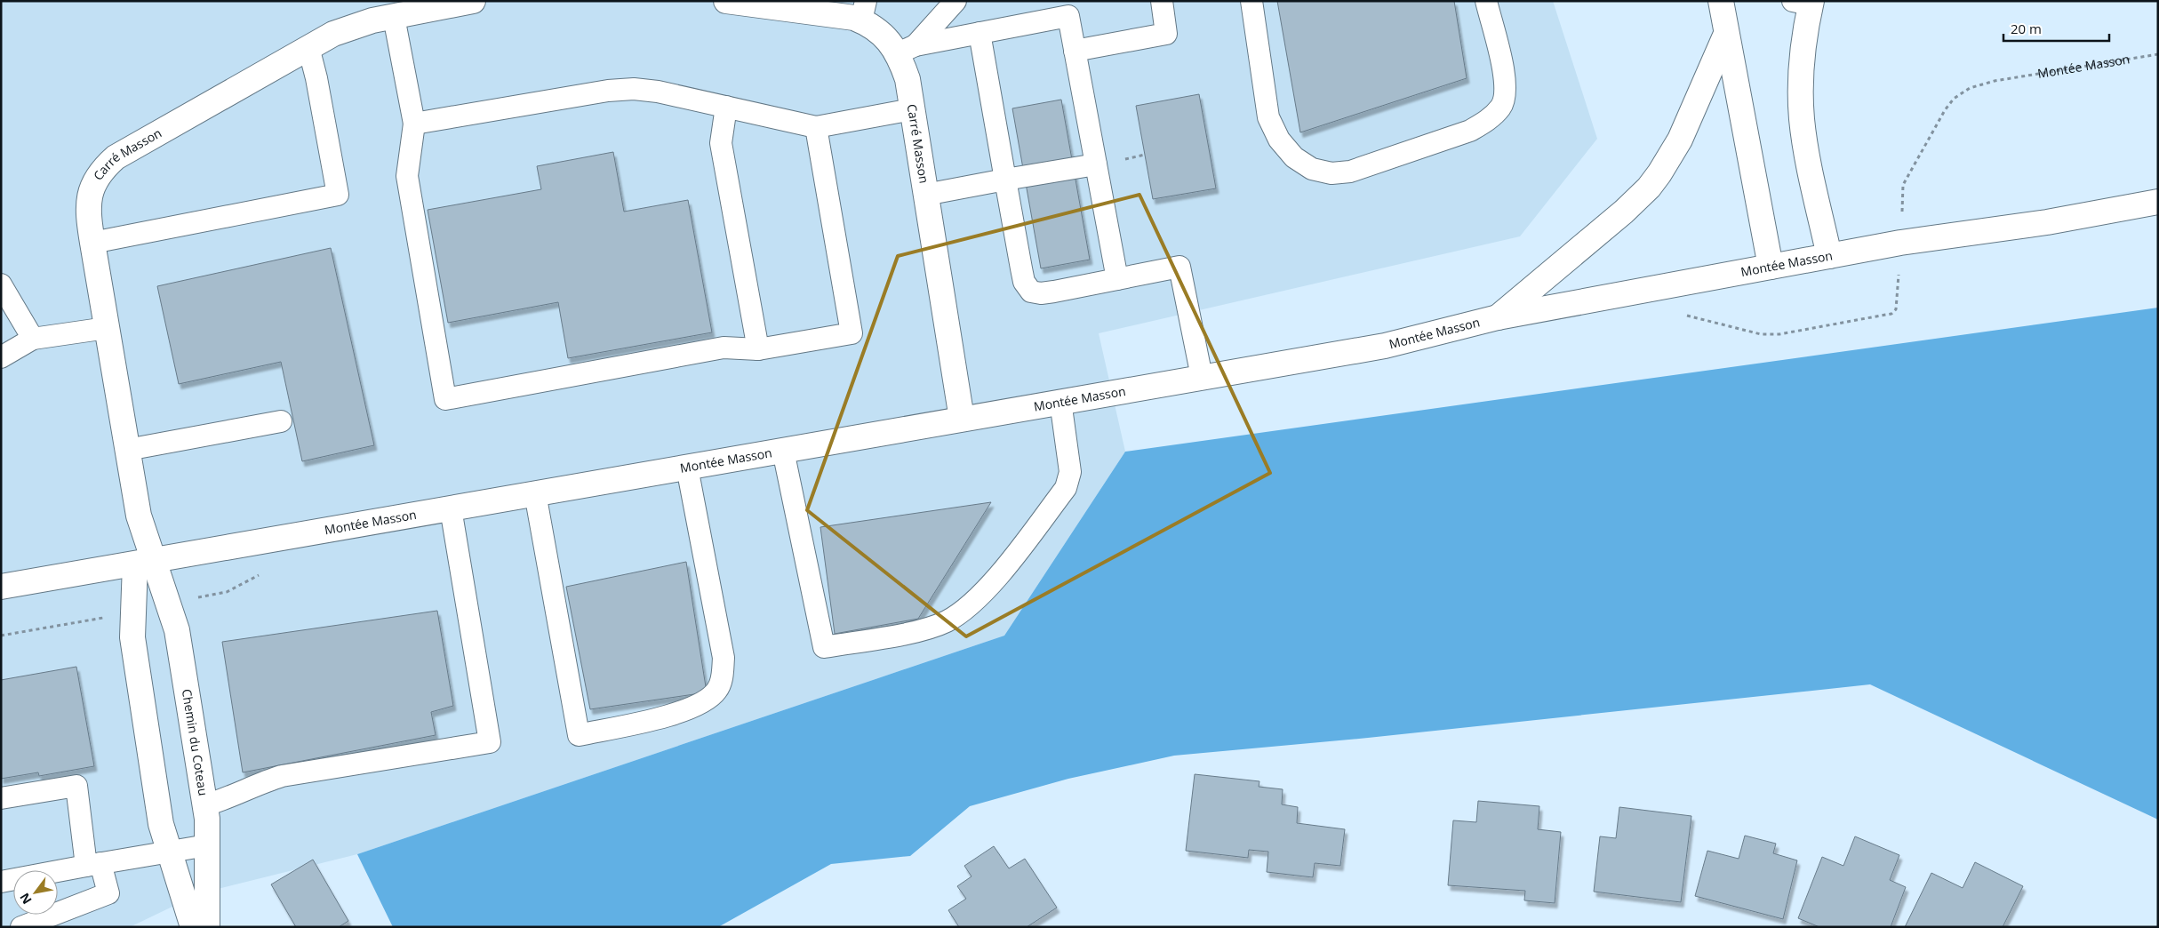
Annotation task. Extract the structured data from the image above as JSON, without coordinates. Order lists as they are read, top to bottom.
{
  "streets": {
    "main road": ["Montée Masson", "Carré Masson", "Chemin du Coteau"]
  },
  "crossings": [
    ["Montée Masson", "Carré Masson"],
    ["Montée Masson", "Chemin du Coteau"],
    ["Carré Masson", "Chemin du Coteau"]
  ],
  "scale_bar": "20 m",
  "north": "bottom left"
}
